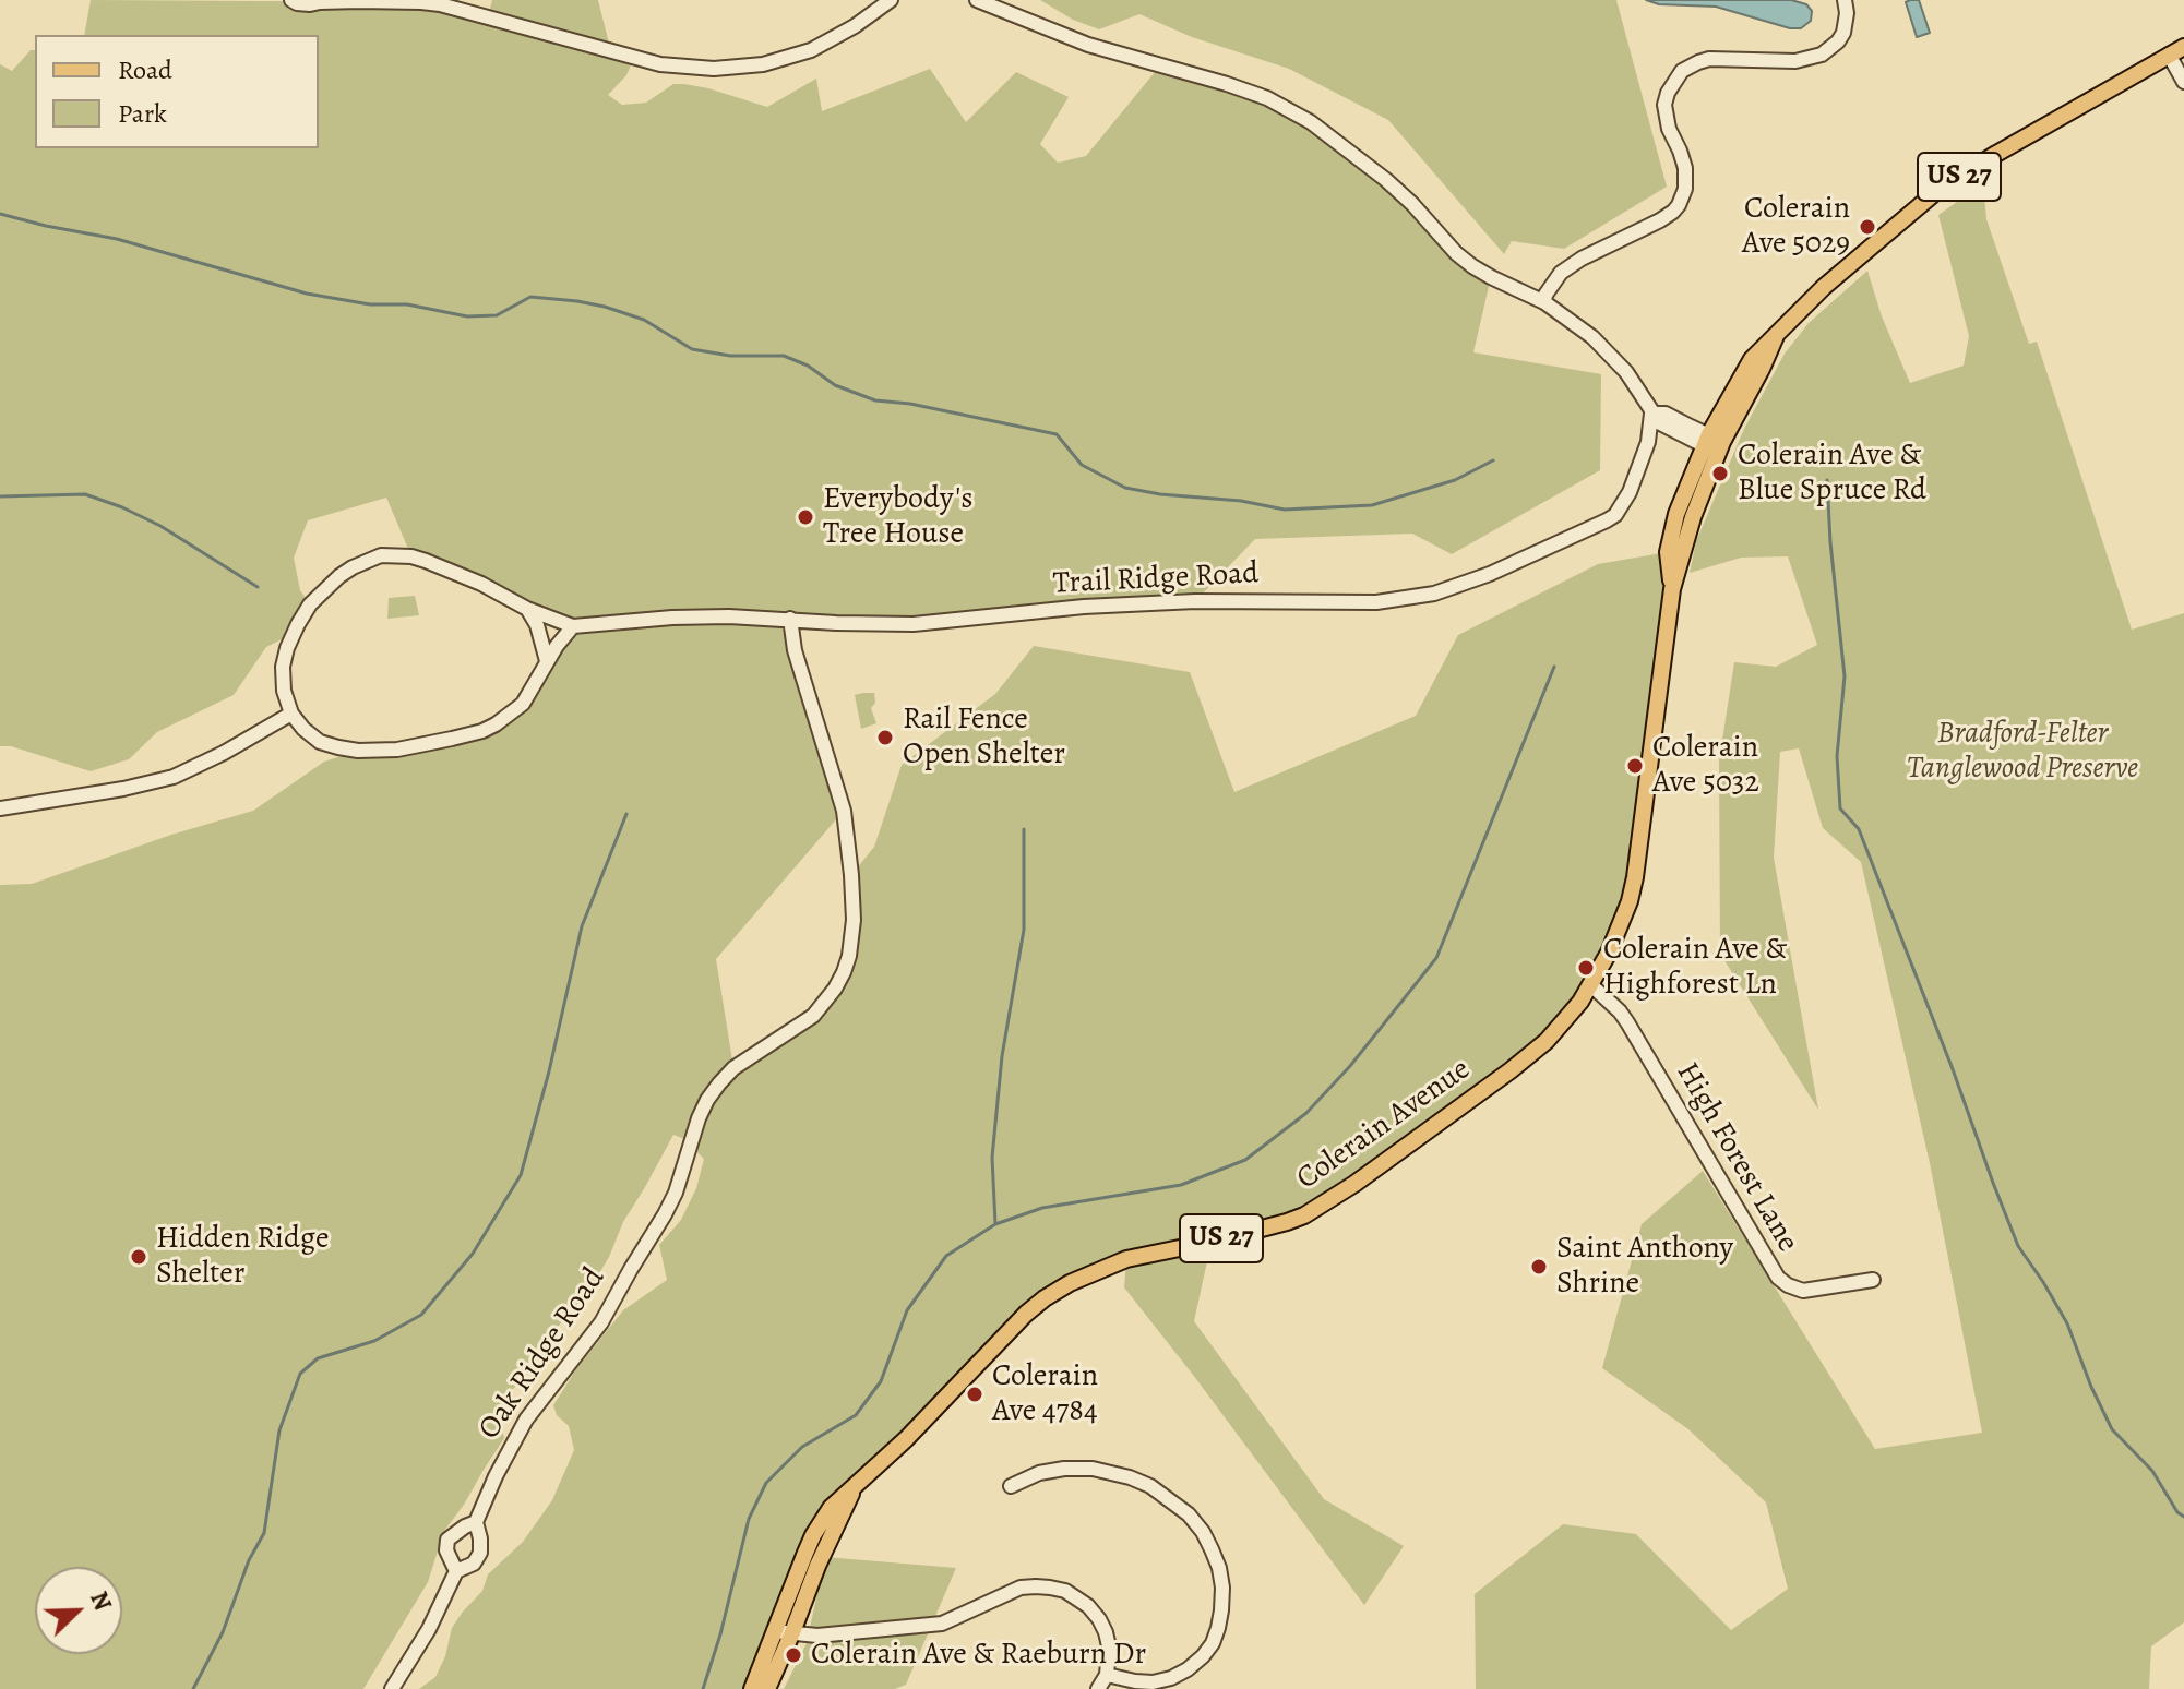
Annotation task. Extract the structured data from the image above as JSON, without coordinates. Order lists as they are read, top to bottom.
{
  "streets": {
    "main road": ["US 27", "Colerain Avenue"],
    "street": ["Trail Ridge Road", "High Forest Lane", "Oak Ridge Road"]
  },
  "crossings": [
    ["Trail Ridge Road", "Oak Ridge Road"],
    ["Colerain Avenue", "High Forest Lane"]
  ],
  "parks": ["Bradford-Felter Tanglewood Preserve"],
  "places": [
    "Colerain Ave 5029",
    "Colerain Ave & Blue Spruce Rd",
    "Everybody's Tree House",
    "Rail Fence Open Shelter",
    "Colerain Ave 5032",
    "Colerain Ave & Highforest Ln",
    "Hidden Ridge Shelter",
    "Saint Anthony Shrine",
    "Colerain Ave 4784",
    "Colerain Ave & Raeburn Dr"
  ],
  "legend": ["Road", "Park"],
  "north": "top right"
}
